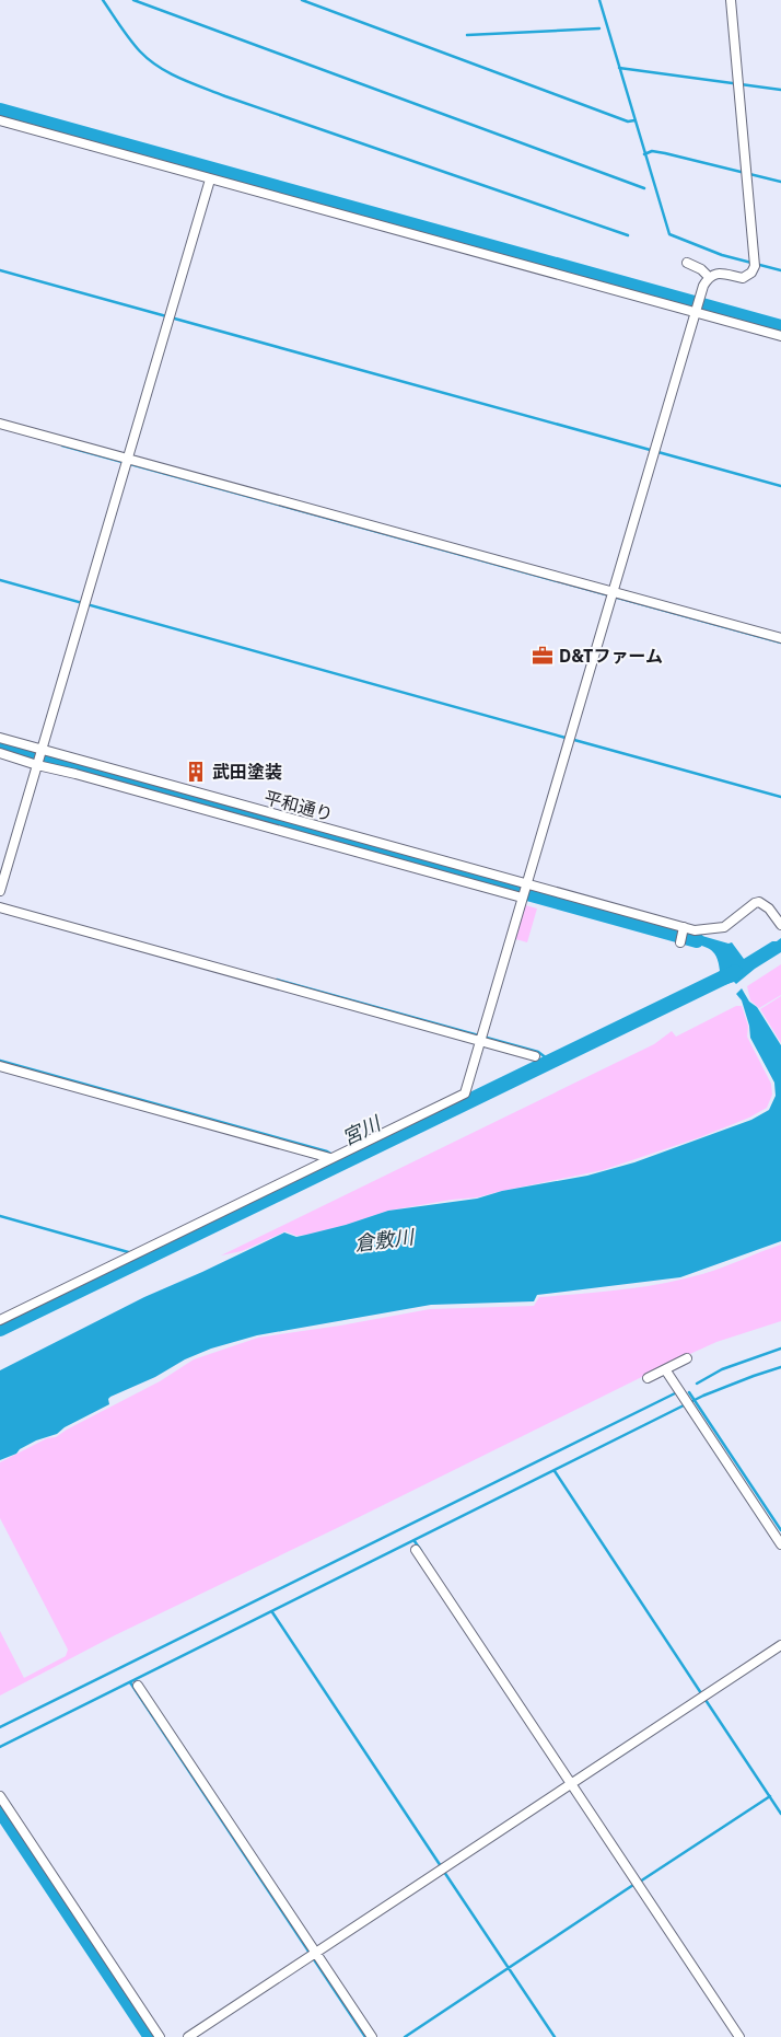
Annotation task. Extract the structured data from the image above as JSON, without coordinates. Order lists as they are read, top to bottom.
{
  "streets": {
    "street": ["平和通り"]
  },
  "water": ["宮川", "倉敷川"],
  "places": {
    "office": ["D&Tファーム"],
    "building": ["武田塗装"]
  }
}
